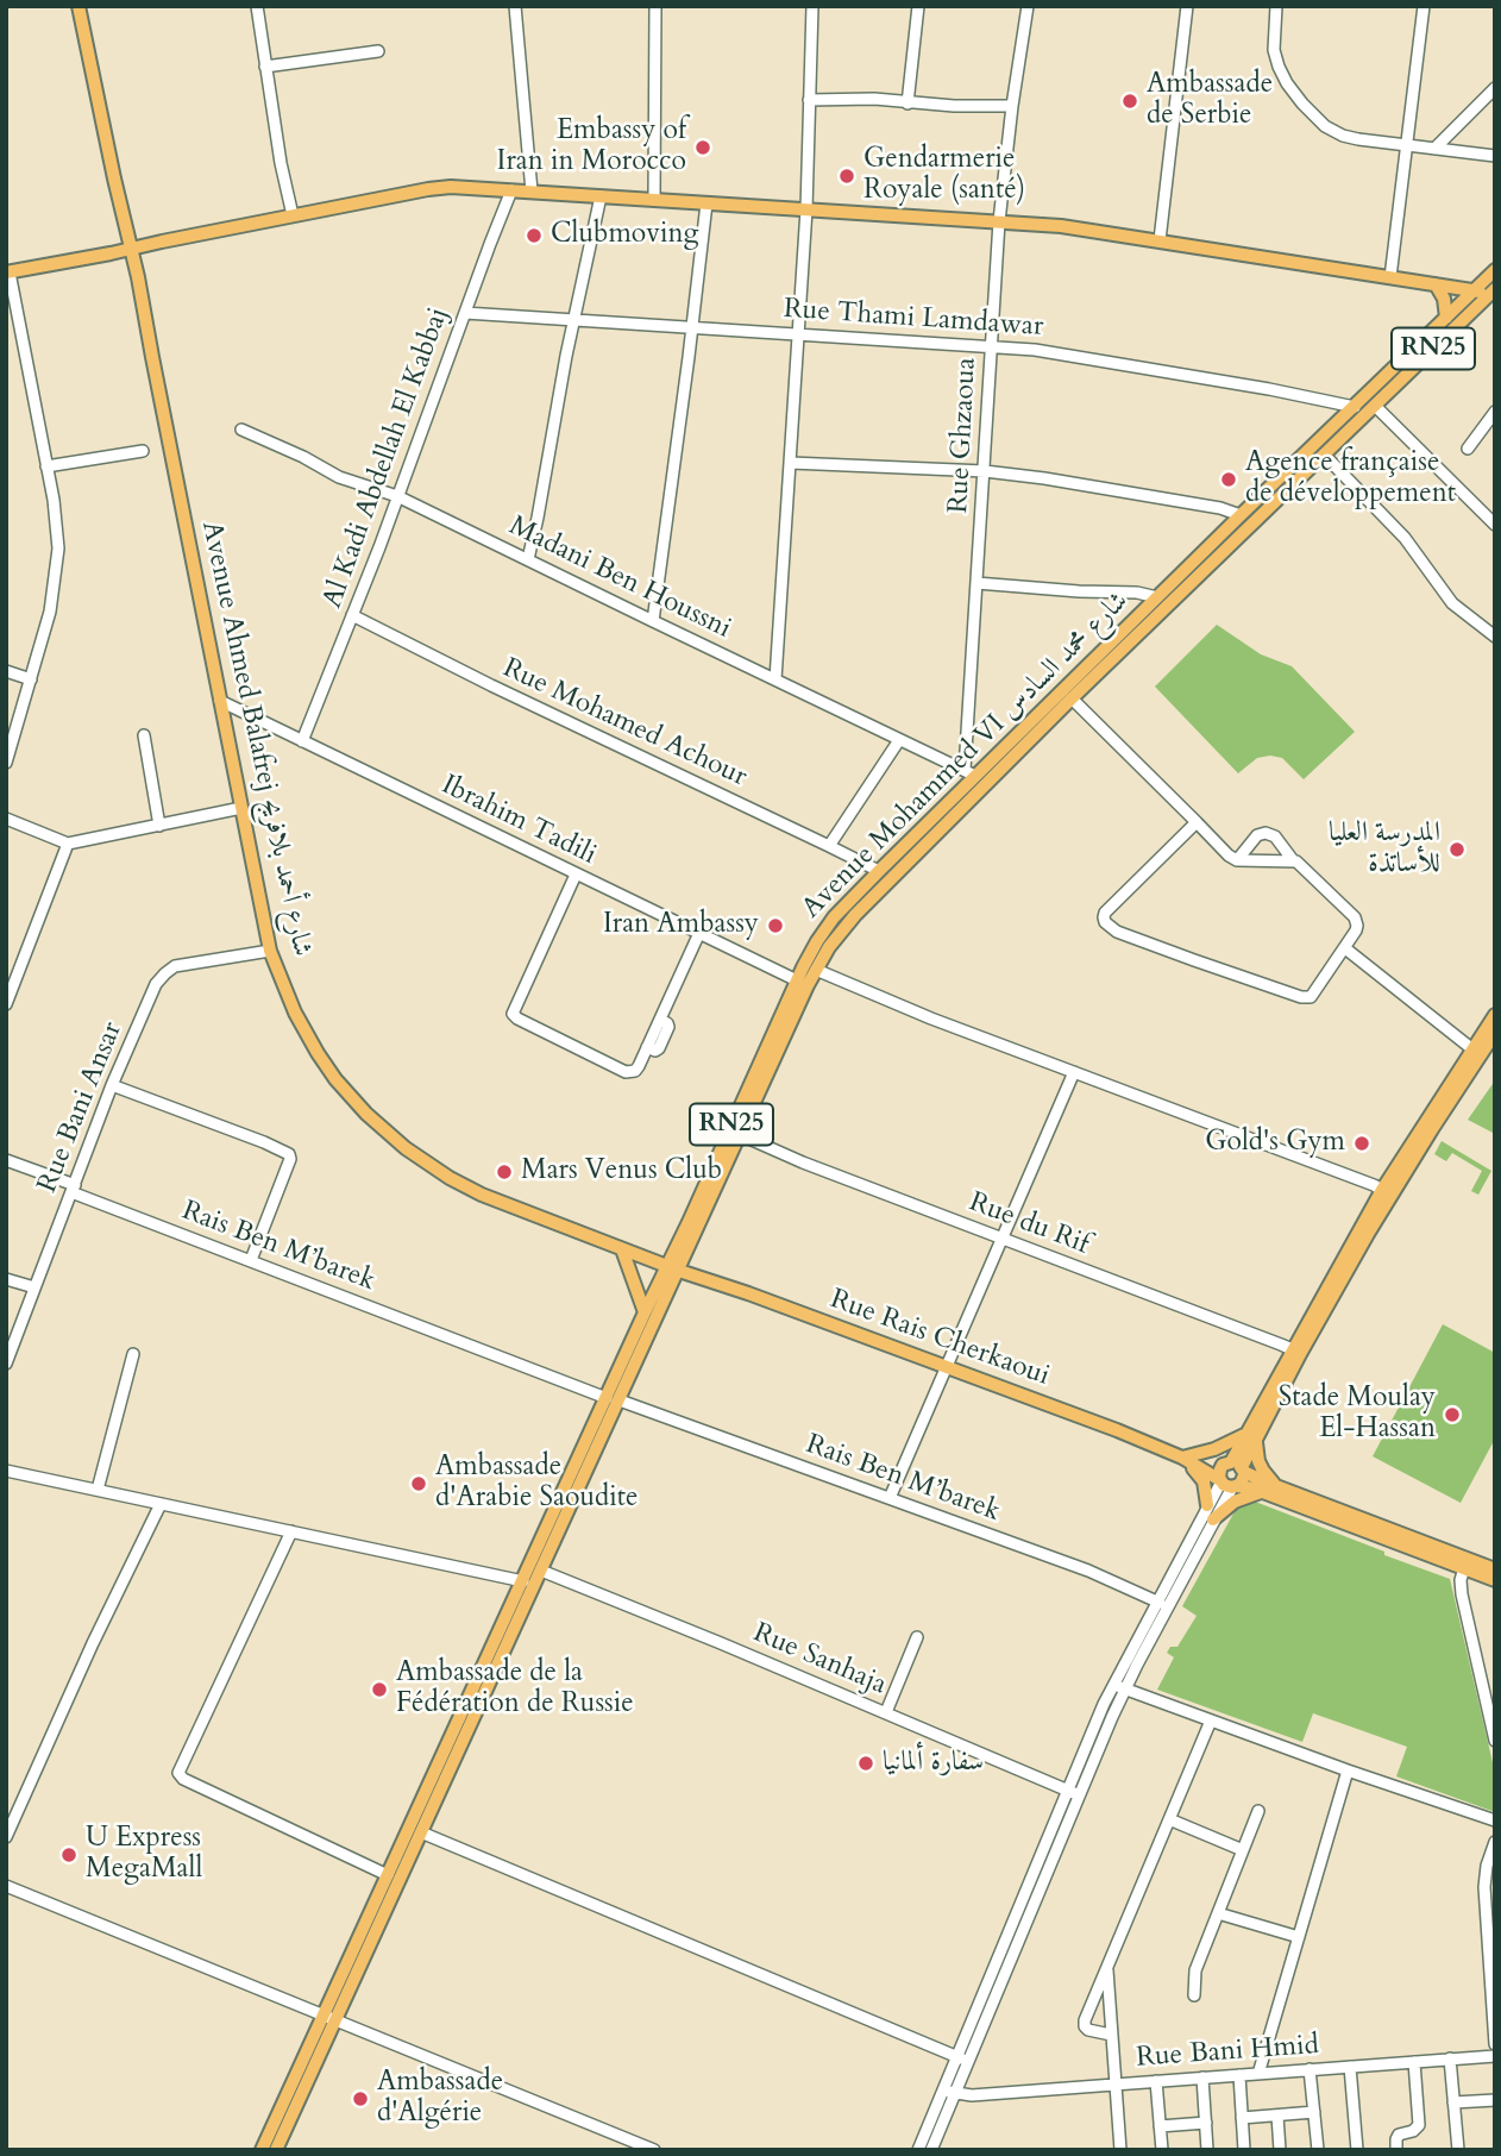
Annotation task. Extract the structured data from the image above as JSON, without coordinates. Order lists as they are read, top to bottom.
{
  "streets": {
    "main road": [
      "RN25",
      "Avenue Ahmed Balafrej شارع أحمد بلافريج",
      "Avenue Mohammed VI شارع محمد السادس",
      "Rue Rais Cherkaoui"
    ],
    "street": [
      "Rue Thami Lamdawar",
      "Rue Ghzaoua",
      "Al Kadi Abdellah El Kabbaj",
      "Madani Ben Houssni",
      "Rue Mohamed Achour",
      "Ibrahim Tadili",
      "Rue Bani Ansar",
      "Rue du Rif",
      "Rais Ben M’barek",
      "Rue Sanhaja",
      "Rue Bani Hmid"
    ]
  },
  "crossings": [
    ["Rue Thami Lamdawar", "Rue Ghzaoua"],
    ["Rue Thami Lamdawar", "Al Kadi Abdellah El Kabbaj"],
    ["Rue Thami Lamdawar", "Avenue Mohammed VI شارع محمد السادس"],
    ["Rue Ghzaoua", "Madani Ben Houssni"],
    ["Rue Ghzaoua", "Avenue Mohammed VI شارع محمد السادس"],
    ["Al Kadi Abdellah El Kabbaj", "Madani Ben Houssni"],
    ["Al Kadi Abdellah El Kabbaj", "Rue Mohamed Achour"],
    ["Al Kadi Abdellah El Kabbaj", "Ibrahim Tadili"],
    ["Madani Ben Houssni", "Avenue Mohammed VI شارع محمد السادس"],
    ["Rue Mohamed Achour", "Avenue Mohammed VI شارع محمد السادس"],
    ["Avenue Ahmed Balafrej شارع أحمد بلافريج", "Avenue Mohammed VI شارع محمد السادس"],
    ["Avenue Ahmed Balafrej شارع أحمد بلافريج", "Ibrahim Tadili"],
    ["Avenue Ahmed Balafrej شارع أحمد بلافريج", "Rue Bani Ansar"],
    ["Avenue Ahmed Balafrej شارع أحمد بلافريج", "Rue Rais Cherkaoui"],
    ["Avenue Mohammed VI شارع محمد السادس", "Ibrahim Tadili"],
    ["Avenue Mohammed VI شارع محمد السادس", "Rue du Rif"],
    ["Avenue Mohammed VI شارع محمد السادس", "Rais Ben M’barek"],
    ["Avenue Mohammed VI شارع محمد السادس", "Rue Rais Cherkaoui"],
    ["Avenue Mohammed VI شارع محمد السادس", "Rue Sanhaja"],
    ["Rue Bani Ansar", "Rais Ben M’barek"]
  ],
  "places": [
    "Ambassade de Serbie",
    "Embassy of Iran in Morocco",
    "Gendarmerie Royale (santé)",
    "Clubmoving",
    "Agence française de développement",
    "المدرسة العليا للأساتذة",
    "Iran Ambassy",
    "Gold's Gym",
    "Mars Venus Club",
    "Stade Moulay El-Hassan",
    "Ambassade d'Arabie Saoudite",
    "Ambassade de la Fédération de Russie",
    "سفارة ألمانيا",
    "U Express MegaMall",
    "Ambassade d'Algérie"
  ]
}
